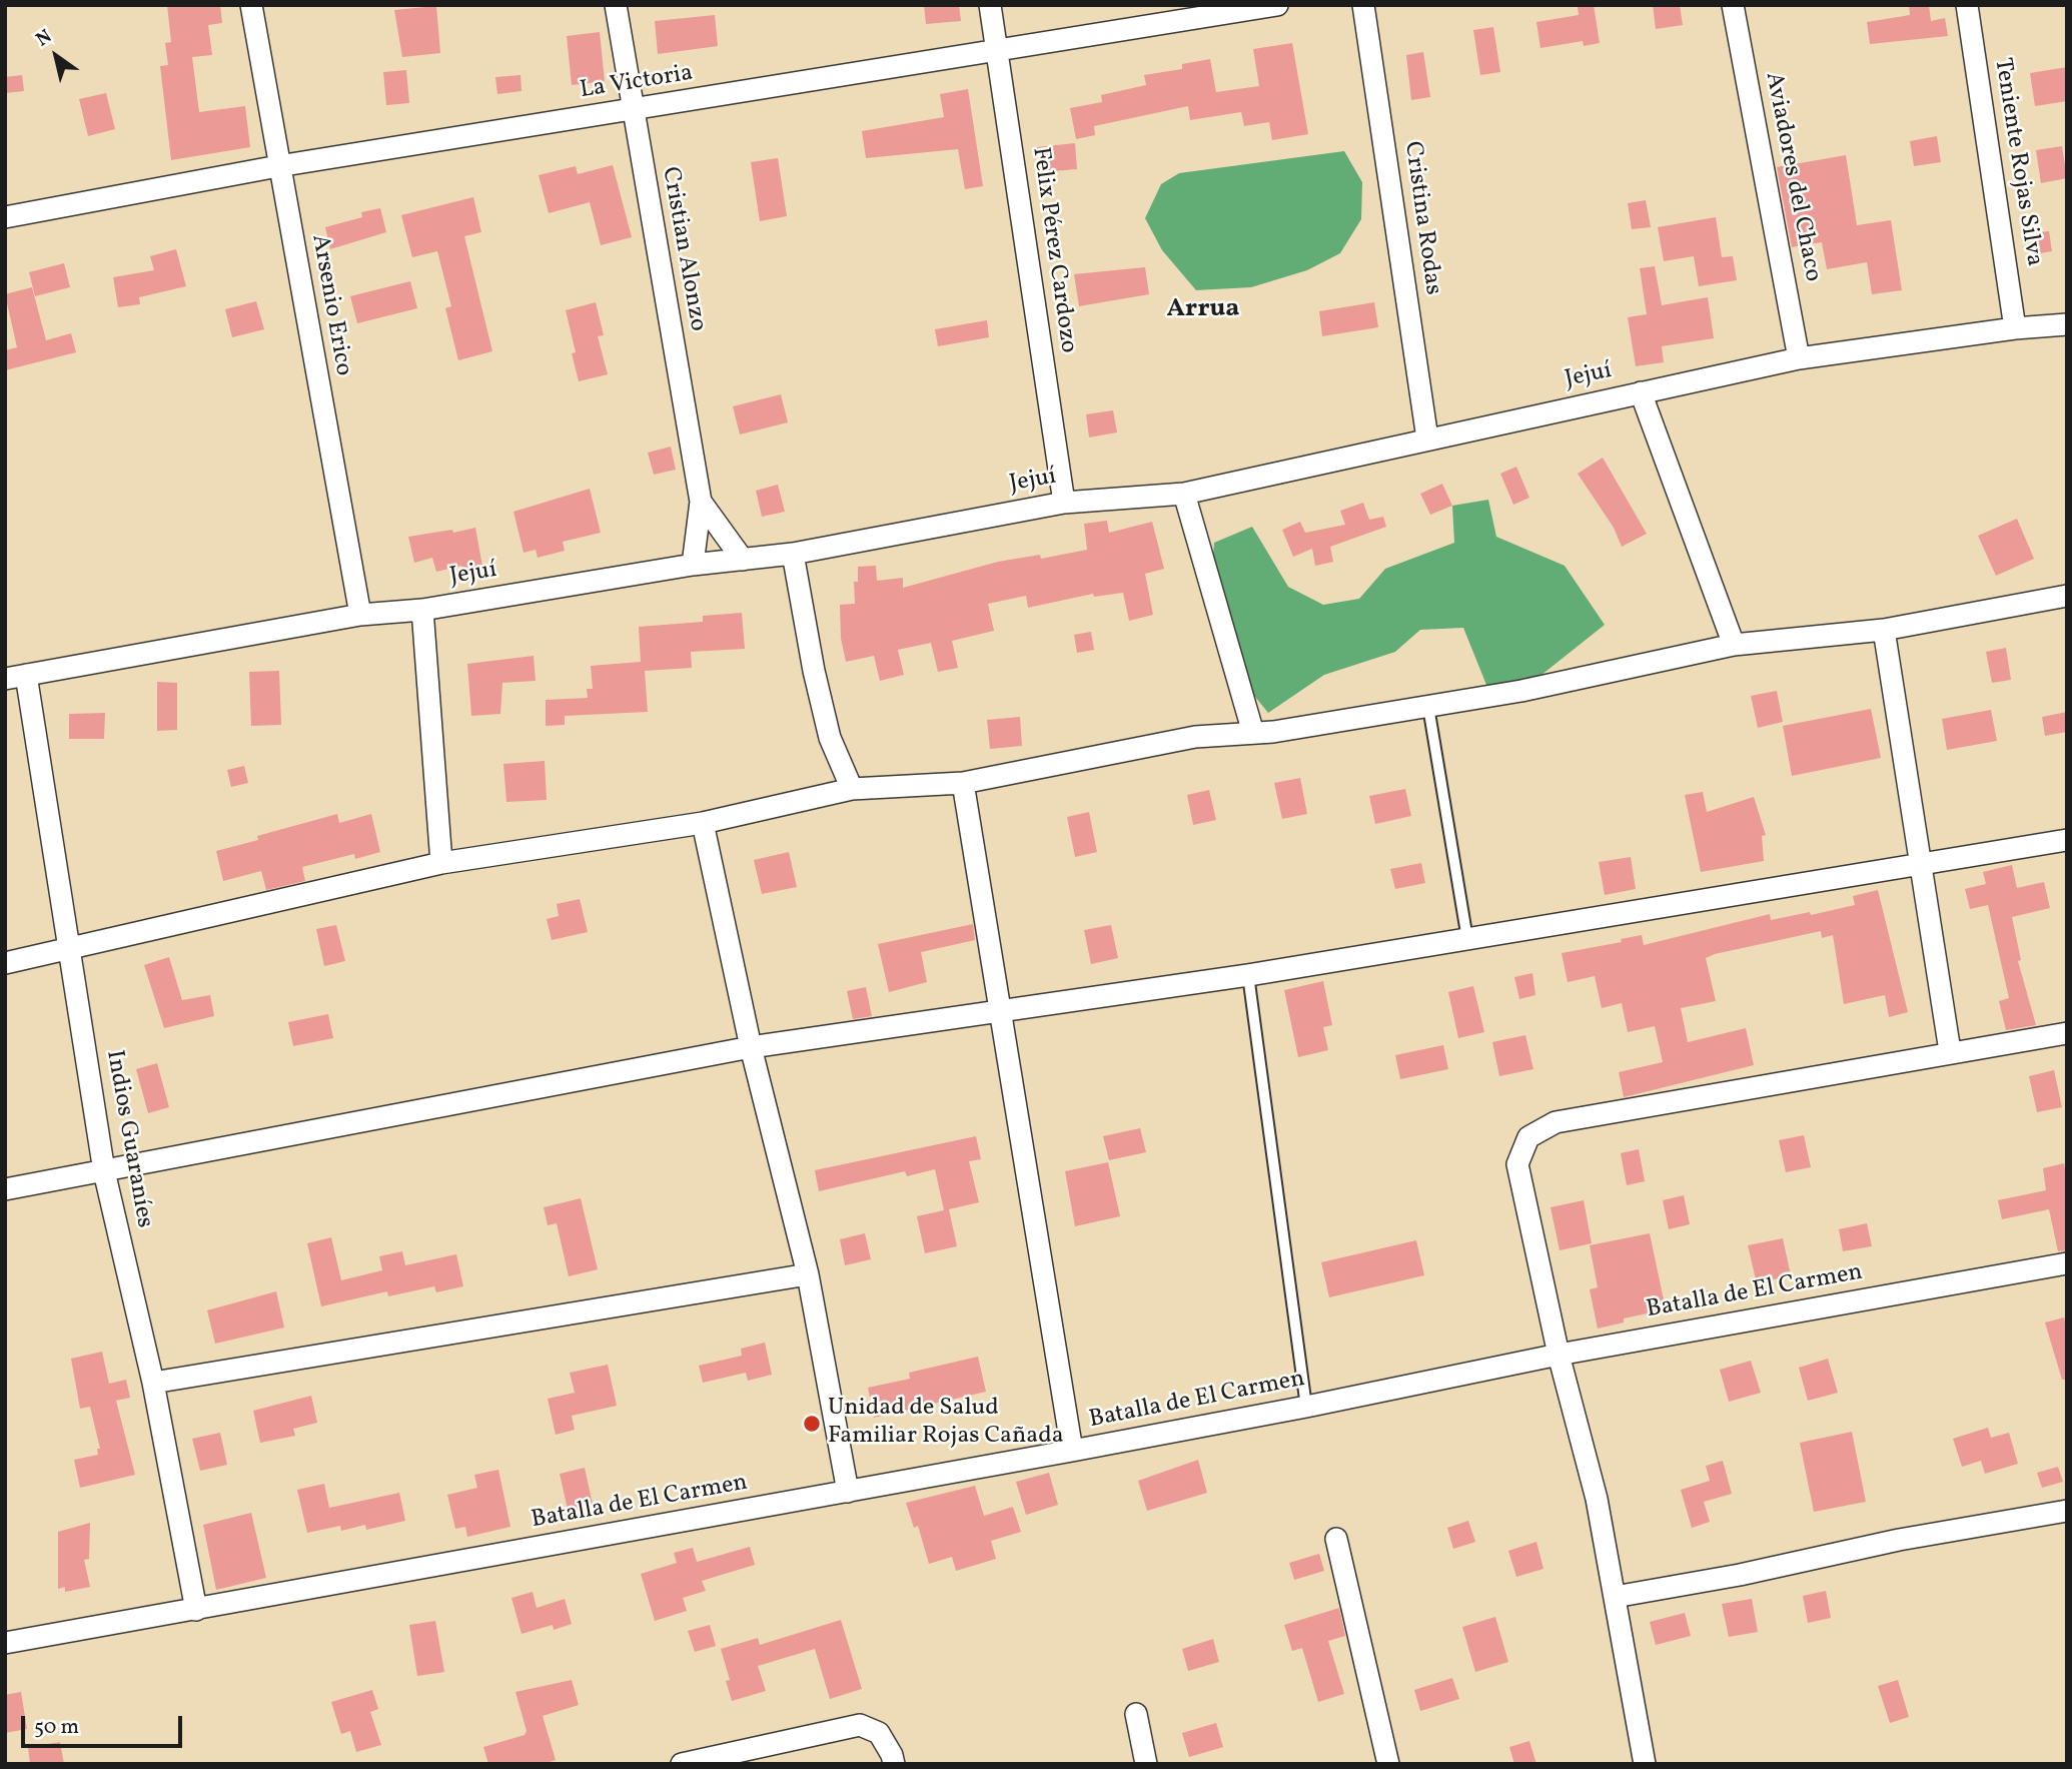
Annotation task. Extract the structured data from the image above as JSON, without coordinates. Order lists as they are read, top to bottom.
{
  "streets": {
    "street": [
      "La Victoria",
      "Teniente Rojas Silva",
      "Aviadores del Chaco",
      "Cristina Rodas",
      "Cristian Alonzo",
      "Felix Pérez Cardozo",
      "Arsenio Erico",
      "Jejuí",
      "Indios Guaraníes",
      "Batalla de El Carmen"
    ]
  },
  "crossings": [
    ["La Victoria", "Cristian Alonzo"],
    ["La Victoria", "Felix Pérez Cardozo"],
    ["La Victoria", "Arsenio Erico"],
    ["Teniente Rojas Silva", "Jejuí"],
    ["Aviadores del Chaco", "Jejuí"],
    ["Cristina Rodas", "Jejuí"],
    ["Cristian Alonzo", "Jejuí"],
    ["Felix Pérez Cardozo", "Jejuí"],
    ["Arsenio Erico", "Jejuí"],
    ["Jejuí", "Indios Guaraníes"],
    ["Indios Guaraníes", "Batalla de El Carmen"]
  ],
  "districts": ["Arrua"],
  "places": ["Unidad de Salud Familiar Rojas Cañada"],
  "scale_bar": "50 m",
  "north": "top left"
}
